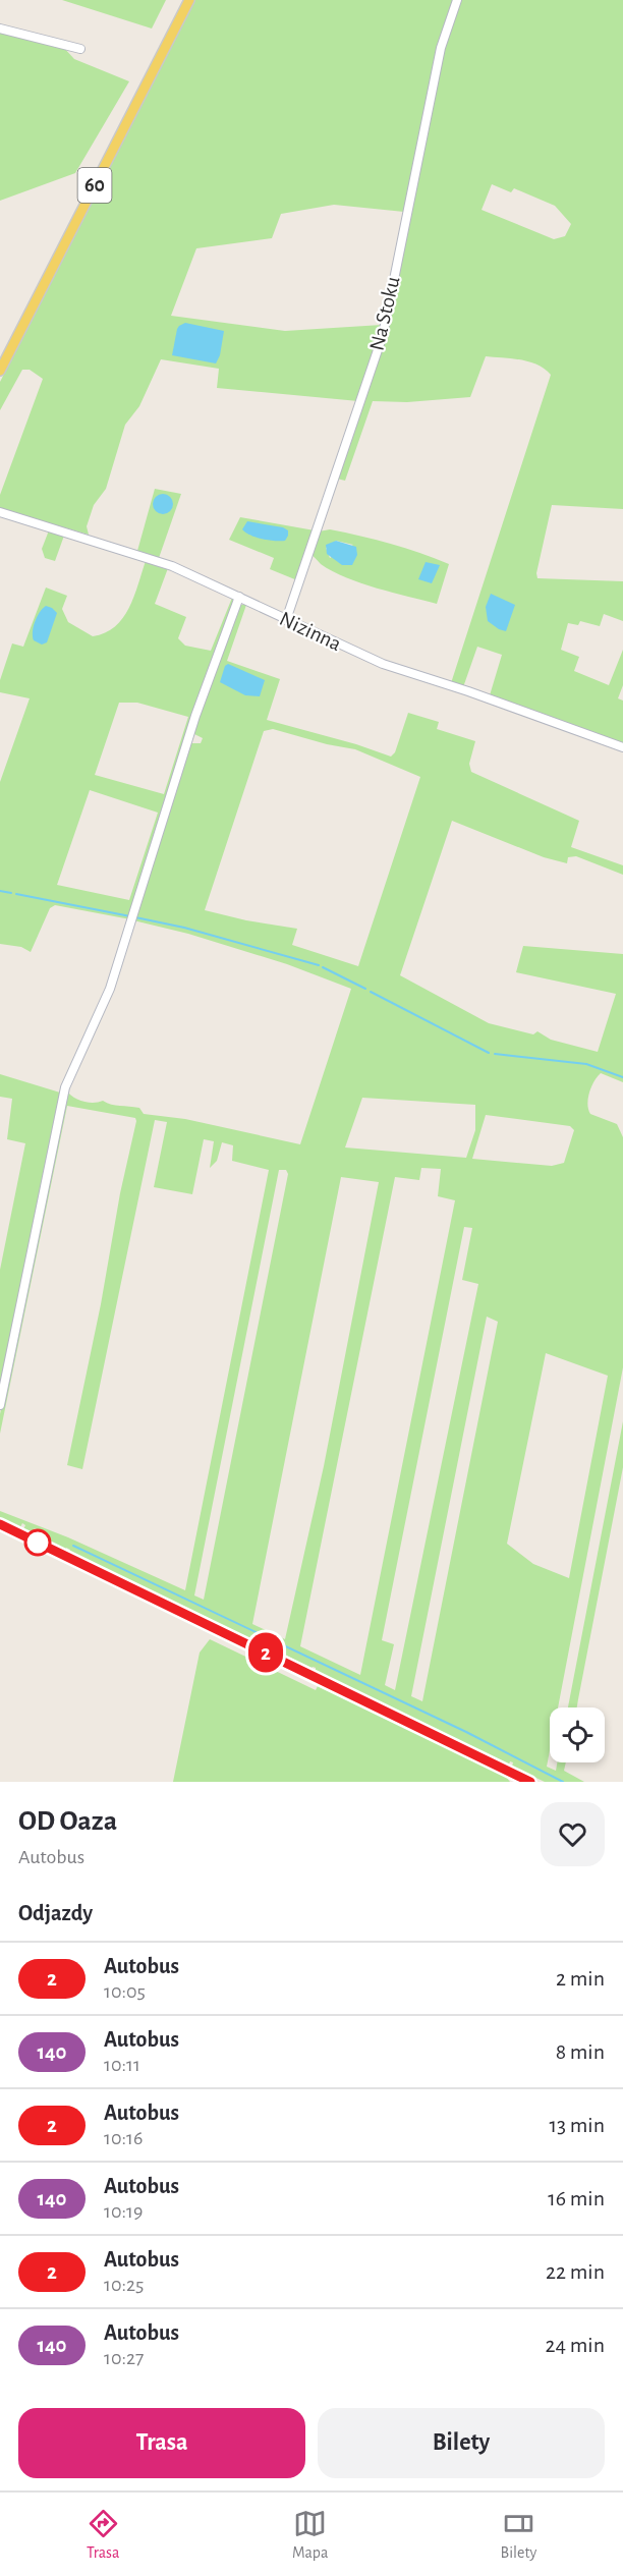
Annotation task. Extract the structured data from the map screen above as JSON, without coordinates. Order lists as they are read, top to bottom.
{
  "streets": {
    "main road": ["60"],
    "street": ["Na Stoku", "Nizinna"]
  },
  "crossings": [
    ["Na Stoku", "Nizinna"]
  ],
  "lines": ["bus line 2"],
  "page": {
    "on_map": "2",
    "heading": [
      ["OD Oaza", "Autobus"],
      "Odjazdy"
    ],
    "list": [
      {
        "mark": "2",
        "name": "Autobus",
        "note": "10:05",
        "value": "2 min"
      },
      {
        "mark": "140",
        "name": "Autobus",
        "note": "10:11",
        "value": "8 min"
      },
      {
        "mark": "2",
        "name": "Autobus",
        "note": "10:16",
        "value": "13 min"
      },
      {
        "mark": "140",
        "name": "Autobus",
        "note": "10:19",
        "value": "16 min"
      },
      {
        "mark": "2",
        "name": "Autobus",
        "note": "10:25",
        "value": "22 min"
      },
      {
        "mark": "140",
        "name": "Autobus",
        "note": "10:27",
        "value": "24 min"
      }
    ],
    "buttons": ["Trasa", "Bilety"],
    "tabs": ["Trasa", "Mapa", "Bilety"]
  }
}
